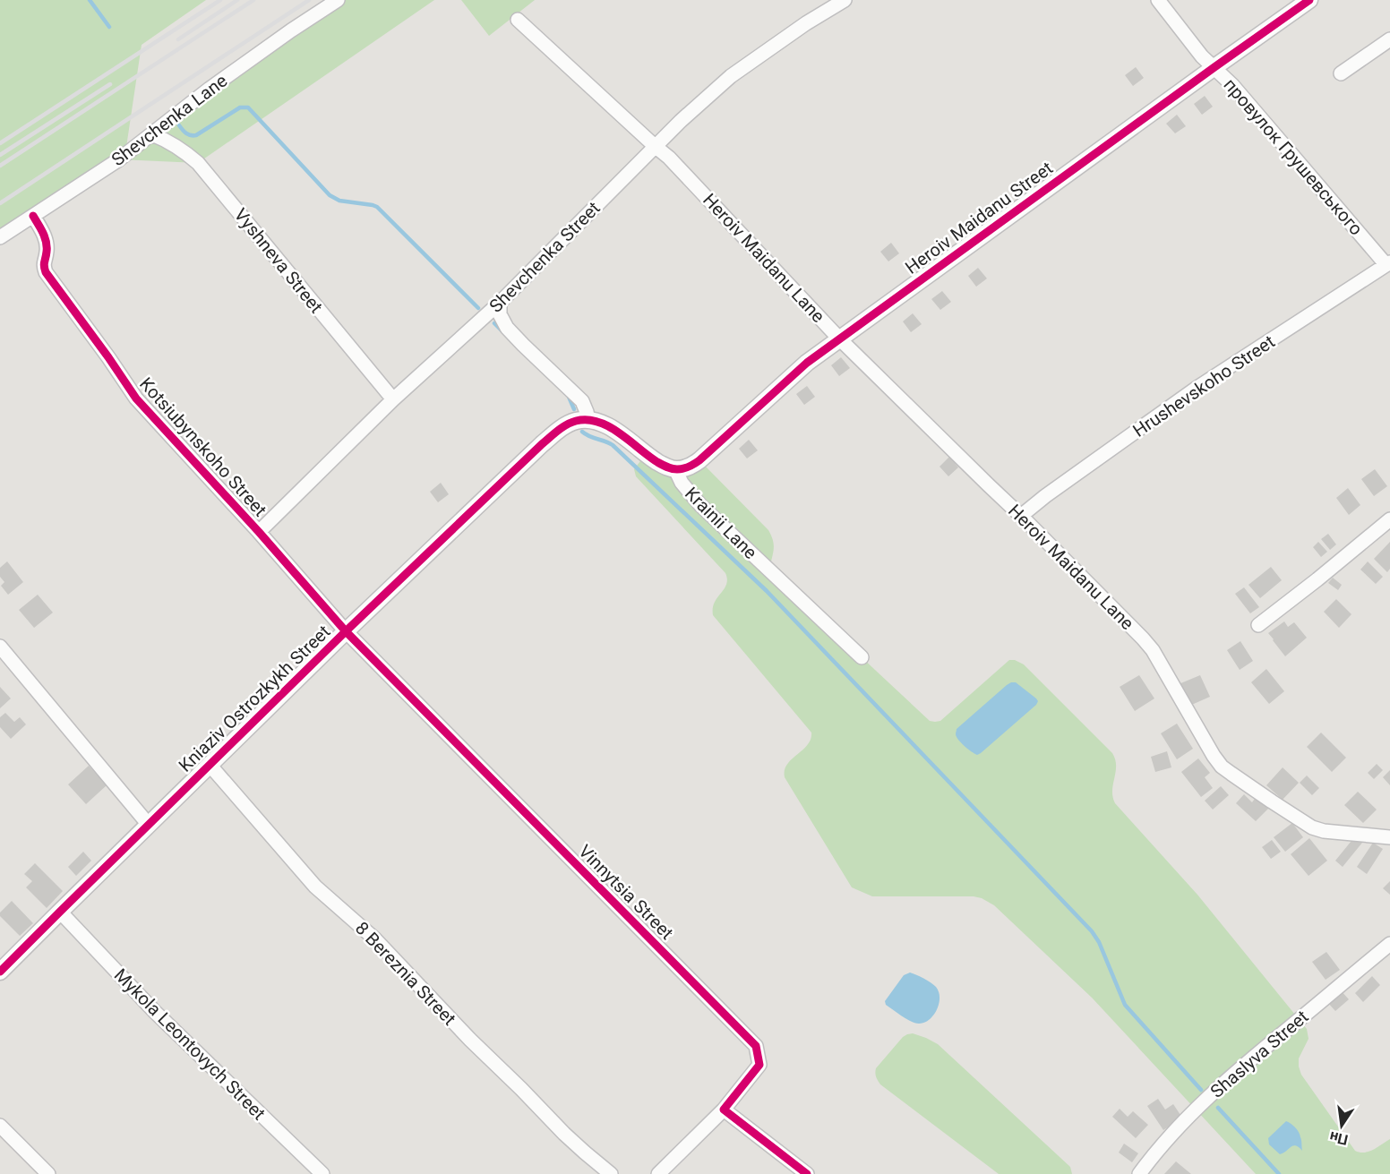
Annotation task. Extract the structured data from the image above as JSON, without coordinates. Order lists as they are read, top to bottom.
{
  "streets": {
    "street": [
      "Shevchenka Lane",
      "провулок Грушевського",
      "Heroiv Maidanu Street",
      "Shevchenka Street",
      "Heroiv Maidanu Lane",
      "Vyshneva Street",
      "Hrushevskoho Street",
      "Kotsiubynskoho Street",
      "Krainii Lane",
      "Kniaziv Ostrozkykh Street",
      "Vinnytsia Street",
      "8 Bereznia Street",
      "Mykola Leontovych Street",
      "Shaslyva Street"
    ]
  },
  "crossings": [
    ["Shevchenka Lane", "Vyshneva Street"],
    ["Shevchenka Lane", "Kotsiubynskoho Street"],
    ["провулок Грушевського", "Heroiv Maidanu Street"],
    ["провулок Грушевського", "Hrushevskoho Street"],
    ["Heroiv Maidanu Street", "Heroiv Maidanu Lane"],
    ["Heroiv Maidanu Street", "Krainii Lane"],
    ["Shevchenka Street", "Heroiv Maidanu Lane"],
    ["Shevchenka Street", "Vyshneva Street"],
    ["Shevchenka Street", "Kotsiubynskoho Street"],
    ["Heroiv Maidanu Lane", "Hrushevskoho Street"],
    ["Kotsiubynskoho Street", "Kniaziv Ostrozkykh Street"],
    ["Kotsiubynskoho Street", "Vinnytsia Street"],
    ["Krainii Lane", "Kniaziv Ostrozkykh Street"],
    ["Kniaziv Ostrozkykh Street", "Vinnytsia Street"],
    ["Kniaziv Ostrozkykh Street", "8 Bereznia Street"],
    ["Kniaziv Ostrozkykh Street", "Mykola Leontovych Street"]
  ],
  "north": "bottom"
}
